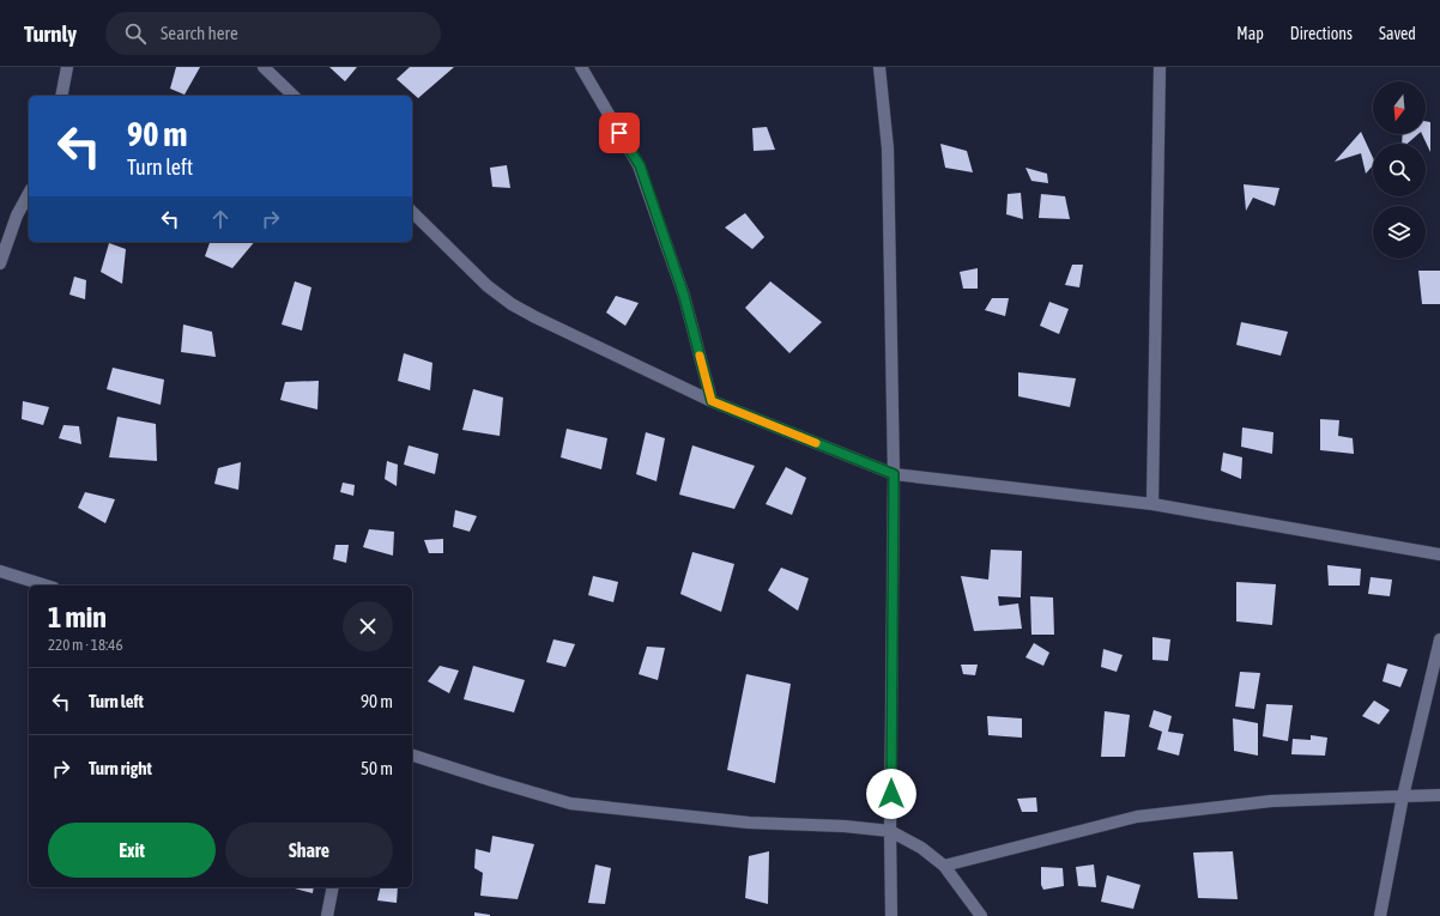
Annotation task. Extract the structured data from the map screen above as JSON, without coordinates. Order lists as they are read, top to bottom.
{
  "north": "bottom",
  "page": {
    "header": "Turnly",
    "search": "Search here",
    "nav": ["Map", "Directions", "Saved"],
    "turn": ["90 m", "Turn left"],
    "heading": ["1 min", "220 m · 18:46"],
    "list": [
      {
        "name": "Turn left",
        "value": "90 m"
      },
      {
        "name": "Turn right",
        "value": "50 m"
      }
    ],
    "buttons": ["Exit", "Share"]
  }
}
